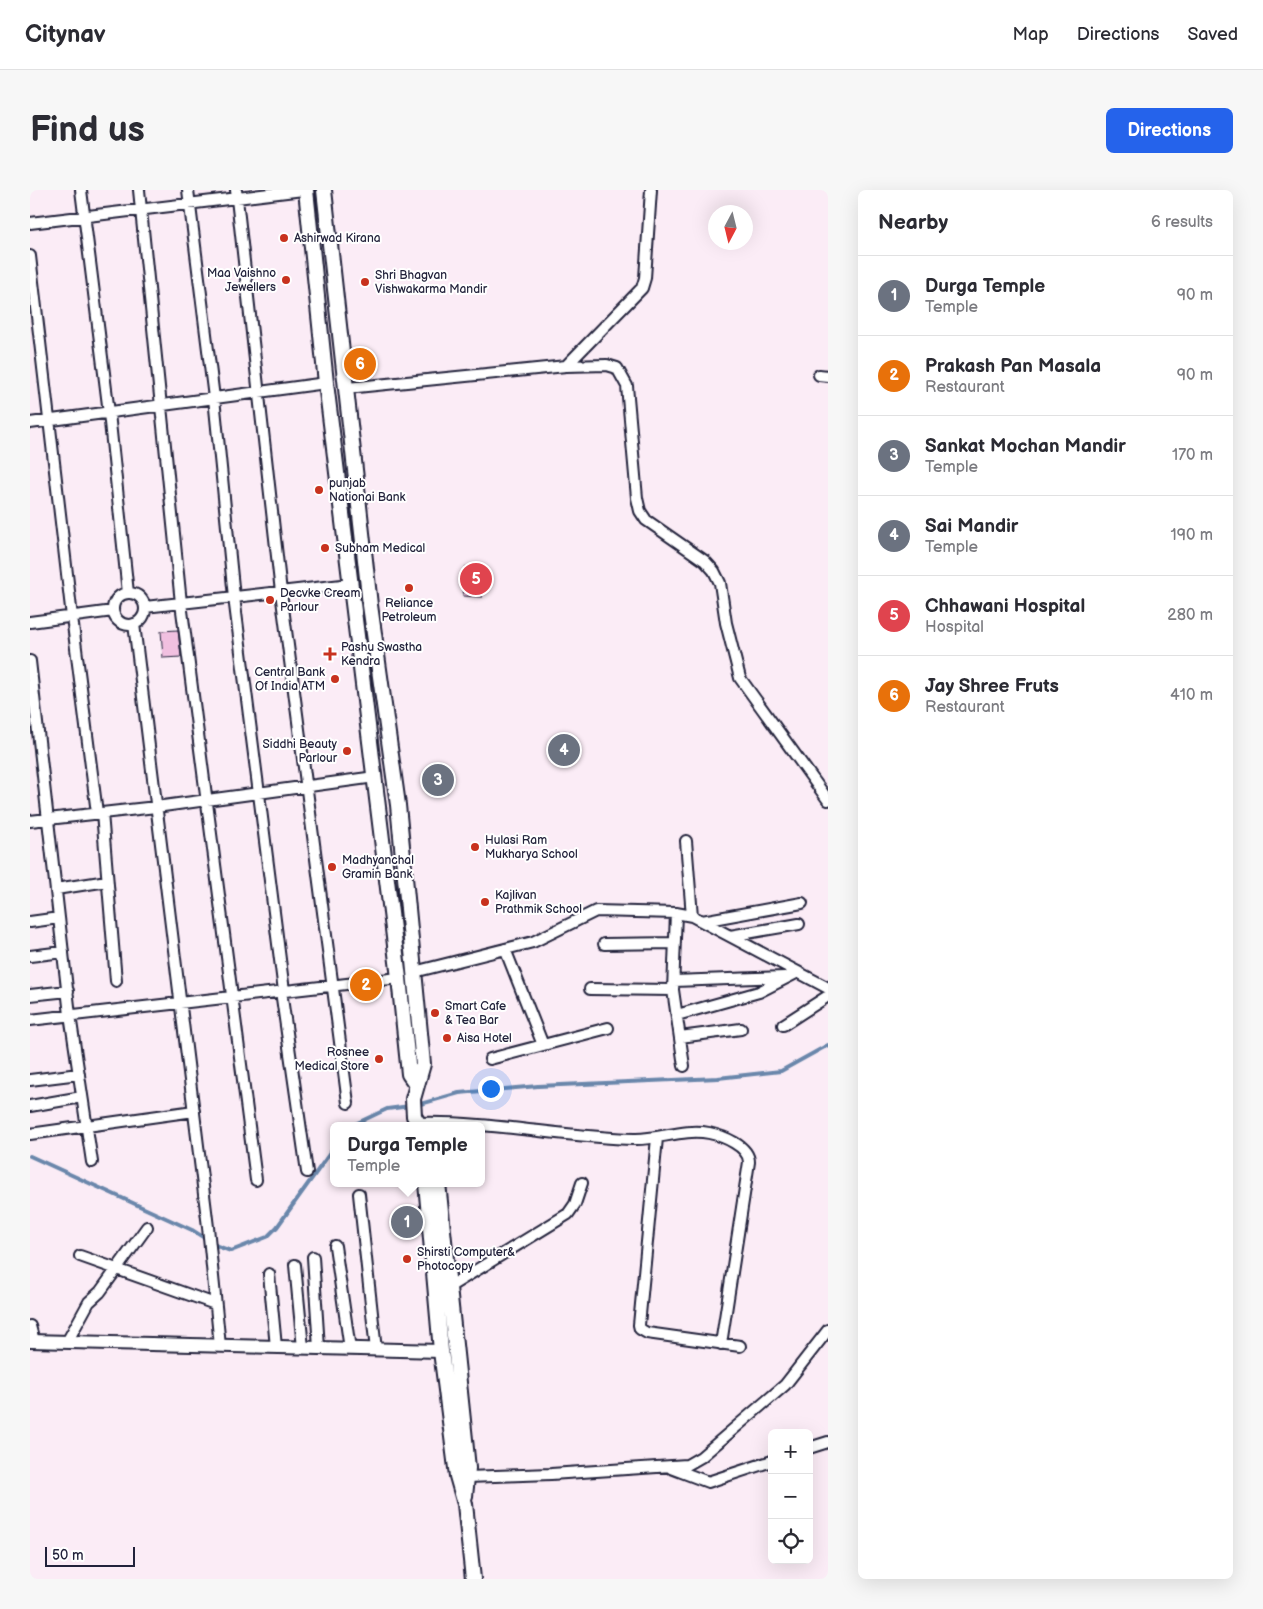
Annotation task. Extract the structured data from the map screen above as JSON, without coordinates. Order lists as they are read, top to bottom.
{
  "places": {
    "other": [
      "Ashirwad Kirana",
      "Maa Vaishno Jewellers",
      "Shri Bhagvan Vishwakarma Mandir",
      "punjab Nationai Bank",
      "Subham Medical",
      "Reliance Petroleum",
      "Decvke Cream Parlour",
      "Central Bank Of India ATM",
      "Siddhi Beauty Parlour",
      "Hulasi Ram Mukharya School",
      "Madhyanchal Gramin Bank",
      "Kajlivan Prathmik School",
      "Smart Cafe & Tea Bar",
      "Aisa Hotel",
      "Rosnee Medical Store",
      "Shirsti Computer& Photocopy"
    ],
    "health": ["Pashu Swastha Kendra"]
  },
  "scale_bar": "50 m",
  "north": "bottom",
  "page": {
    "header": "Citynav",
    "nav": ["Map", "Directions", "Saved"],
    "buttons": "Directions",
    "title": "Find us",
    "heading": ["Nearby", "6 results"],
    "list": [
      {
        "mark": "1",
        "name": "Durga Temple",
        "note": "Temple",
        "value": "90 m"
      },
      {
        "mark": "2",
        "name": "Prakash Pan Masala",
        "note": "Restaurant",
        "value": "90 m"
      },
      {
        "mark": "3",
        "name": "Sankat Mochan Mandir",
        "note": "Temple",
        "value": "170 m"
      },
      {
        "mark": "4",
        "name": "Sai Mandir",
        "note": "Temple",
        "value": "190 m"
      },
      {
        "mark": "5",
        "name": "Chhawani Hospital",
        "note": "Hospital",
        "value": "280 m"
      },
      {
        "mark": "6",
        "name": "Jay Shree Fruts",
        "note": "Restaurant",
        "value": "410 m"
      }
    ],
    "pins": [
      "6",
      "5",
      "4",
      "3",
      "2",
      "1"
    ],
    "popup": ["Durga Temple", "Temple"],
    "map_buttons": ["+", "−"],
    "scale": "50 m"
  }
}
